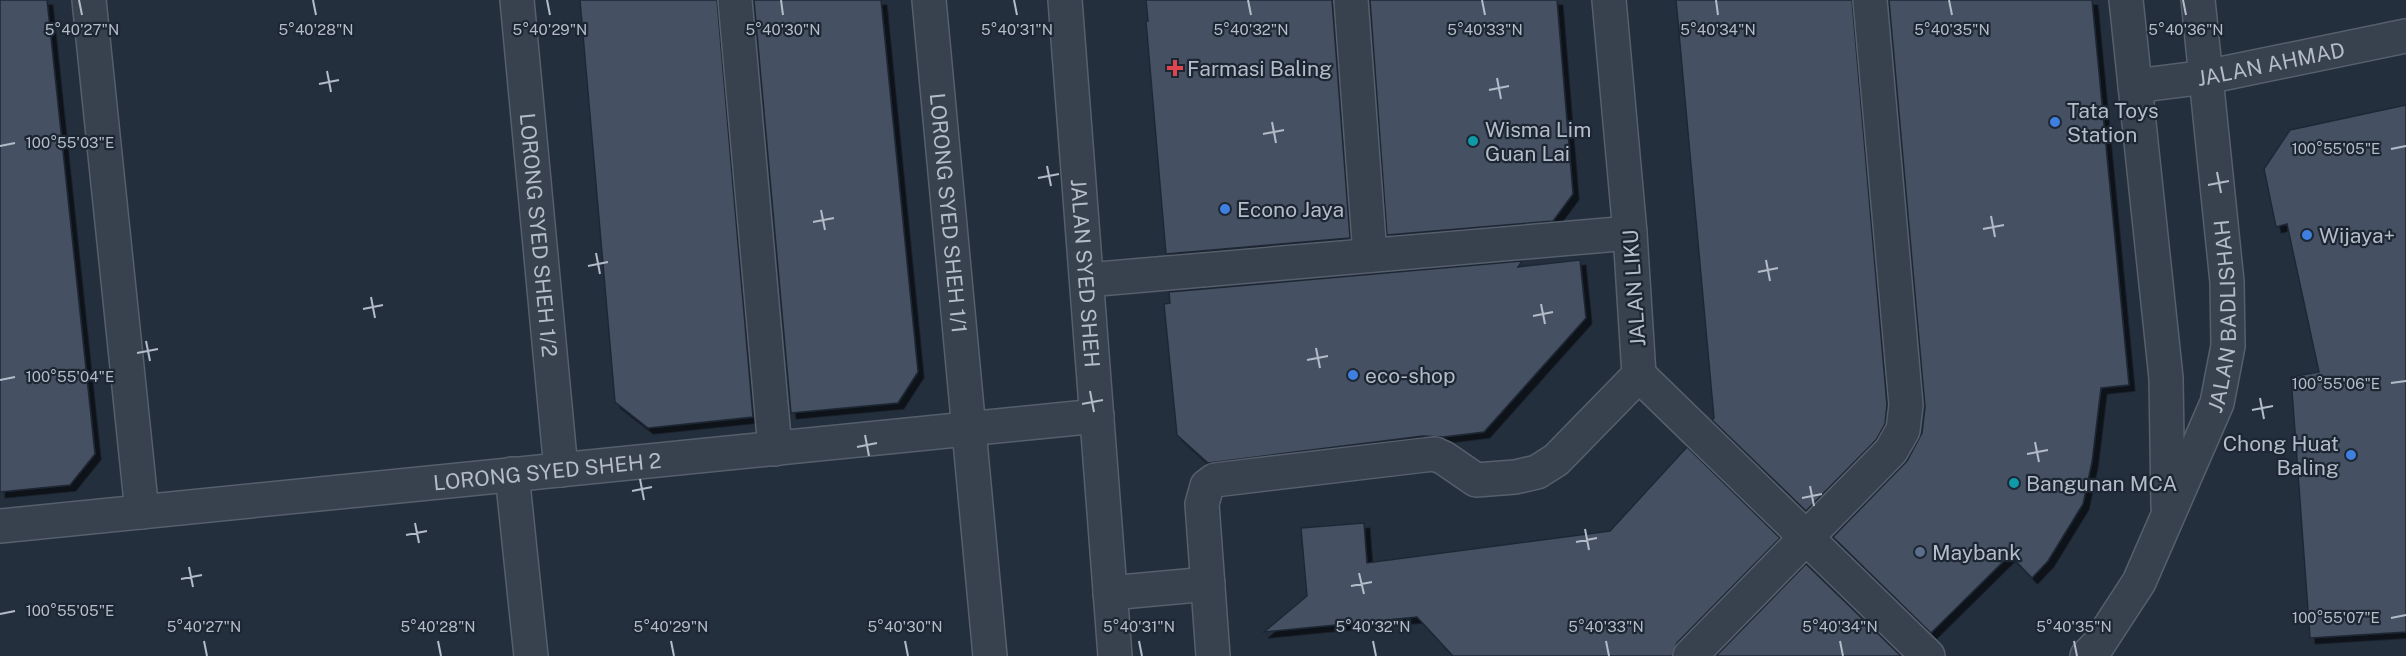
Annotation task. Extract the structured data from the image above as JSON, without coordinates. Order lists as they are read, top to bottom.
{
  "streets": {
    "street": [
      "JALAN AHMAD",
      "LORONG SYED SHEH 1/1",
      "LORONG SYED SHEH 1/2",
      "JALAN SYED SHEH",
      "JALAN LIKU",
      "JALAN BADLISHAH",
      "LORONG SYED SHEH 2"
    ]
  },
  "crossings": [
    ["JALAN AHMAD", "JALAN BADLISHAH"],
    ["LORONG SYED SHEH 1/1", "LORONG SYED SHEH 2"],
    ["LORONG SYED SHEH 1/2", "LORONG SYED SHEH 2"],
    ["JALAN SYED SHEH", "LORONG SYED SHEH 2"]
  ],
  "places": {
    "health": ["Farmasi Baling"],
    "other": [
      "Tata Toys Station",
      "Wisma Lim Guan Lai",
      "Econo Jaya",
      "Wijaya+",
      "eco-shop",
      "Chong Huat Baling",
      "Bangunan MCA",
      "Maybank"
    ]
  },
  "coordinates": [
    "5°40'27\"N",
    "5°40'28\"N",
    "5°40'29\"N",
    "5°40'30\"N",
    "5°40'31\"N",
    "5°40'32\"N",
    "5°40'33\"N",
    "5°40'34\"N",
    "5°40'35\"N",
    "5°40'36\"N",
    "100°55'03\"E",
    "100°55'05\"E",
    "100°55'04\"E",
    "100°55'06\"E",
    "100°55'07\"E"
  ]
}
